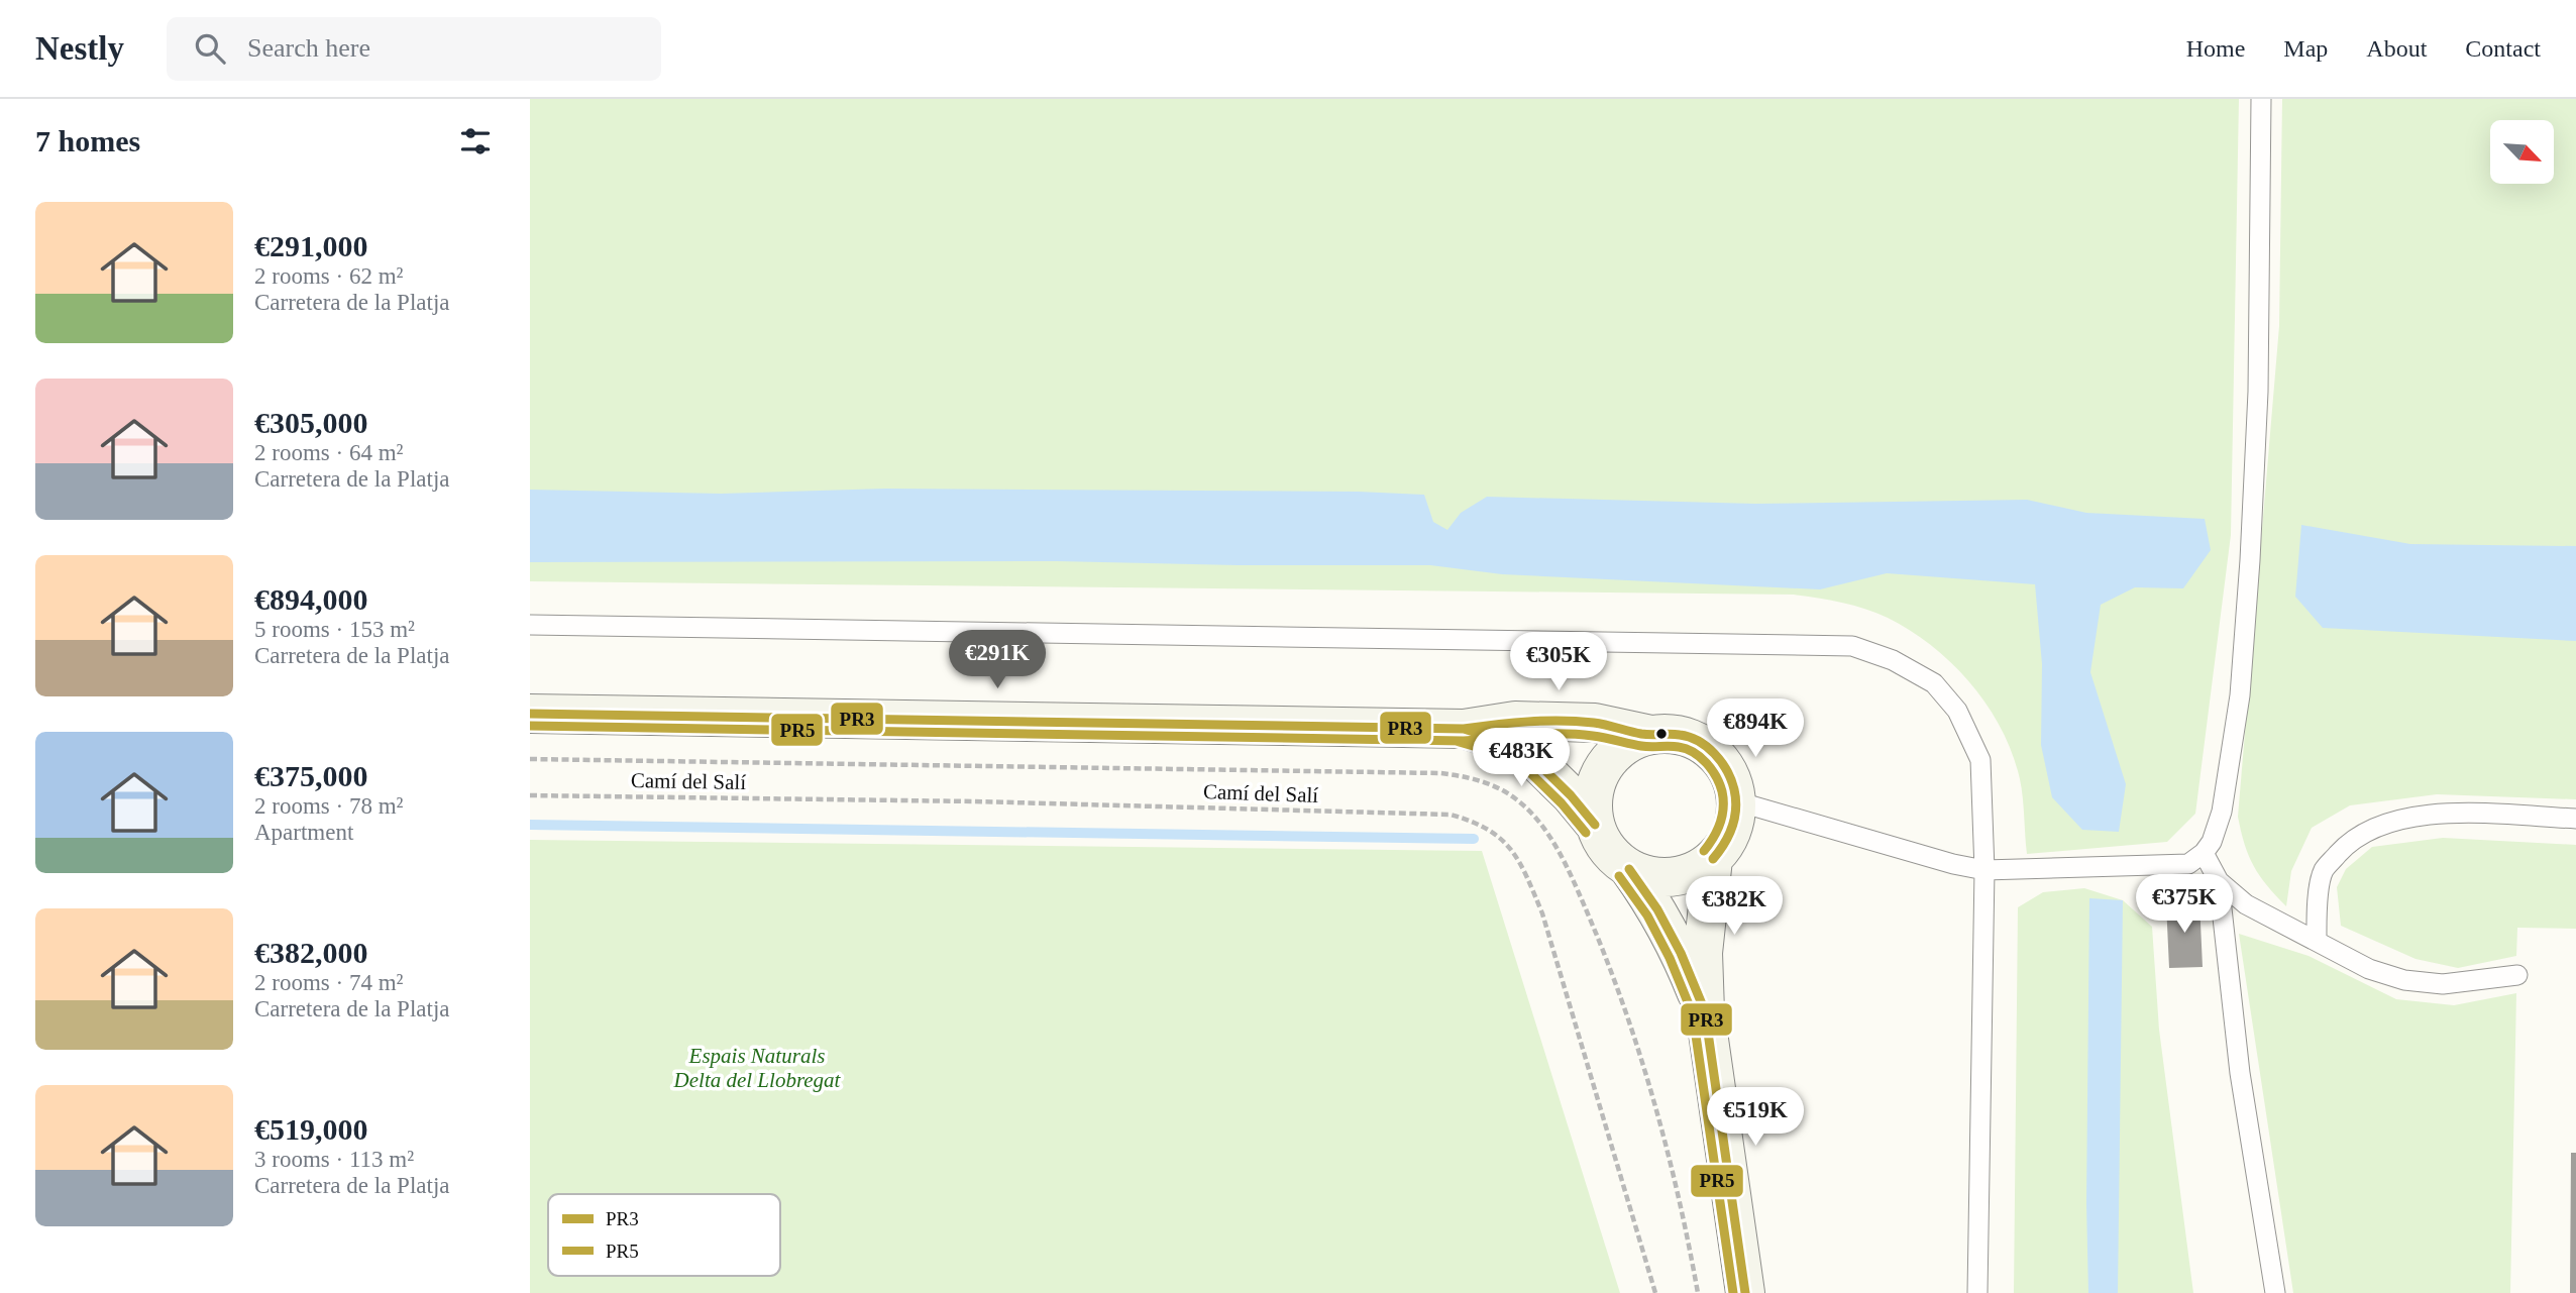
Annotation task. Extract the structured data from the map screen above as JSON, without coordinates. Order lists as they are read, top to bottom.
{
  "streets": {
    "path": ["Camí del Salí"]
  },
  "parks": ["Espais Naturals Delta del Llobregat"],
  "lines": ["transit line PR3", "transit line PR5"],
  "legend": ["PR3", "PR5"],
  "north": "bottom right",
  "page": {
    "header": "Nestly",
    "search": "Search here",
    "nav": [
      "Home",
      "Map",
      "About",
      "Contact"
    ],
    "heading": "7 homes",
    "list": [
      {
        "name": "€291,000",
        "note": "2 rooms · 62 m² · Carretera de la Platja"
      },
      {
        "name": "€305,000",
        "note": "2 rooms · 64 m² · Carretera de la Platja"
      },
      {
        "name": "€894,000",
        "note": "5 rooms · 153 m² · Carretera de la Platja"
      },
      {
        "name": "€375,000",
        "note": "2 rooms · 78 m² · Apartment"
      },
      {
        "name": "€382,000",
        "note": "2 rooms · 74 m² · Carretera de la Platja"
      },
      {
        "name": "€519,000",
        "note": "3 rooms · 113 m² · Carretera de la Platja"
      }
    ],
    "price": [
      "€291K",
      "€305K",
      "€894K",
      "€483K",
      "€375K",
      "€382K",
      "€519K"
    ]
  }
}
